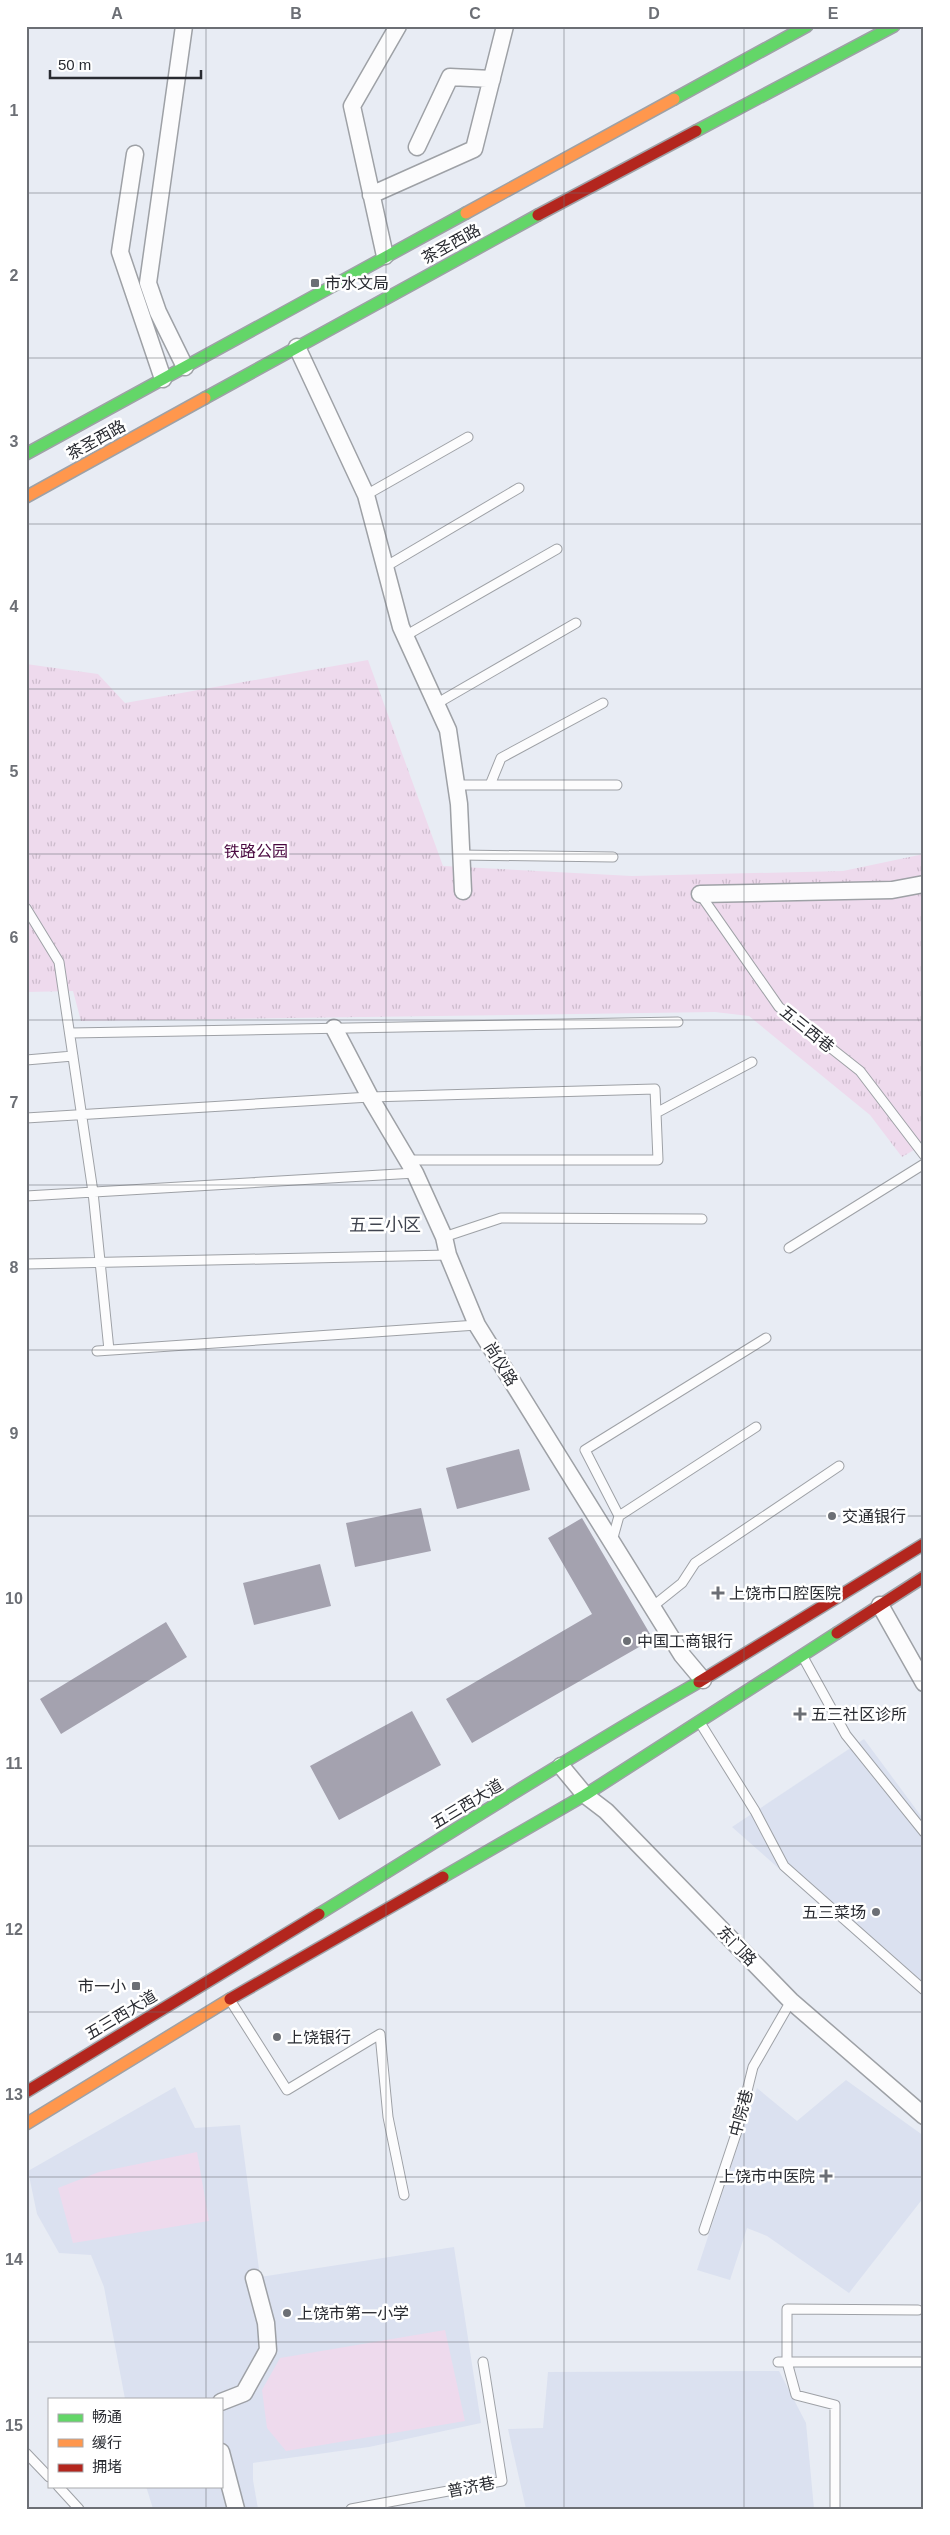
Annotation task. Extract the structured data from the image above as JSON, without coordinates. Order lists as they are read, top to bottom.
{
  "streets": {
    "main road": ["茶圣西路", "五三西大道"],
    "street": ["尚仪路", "东门路"],
    "lane": ["五三西巷", "中院巷", "普济巷"]
  },
  "crossings": [
    ["尚仪路", "五三西大道"],
    ["五三西大道", "东门路"],
    ["东门路", "中院巷"]
  ],
  "districts": ["五三小区"],
  "parks": ["铁路公园"],
  "places": {
    "transit": ["市水文局", "市一小"],
    "other": [
      "交通银行",
      "中国工商银行",
      "五三菜场",
      "上饶银行",
      "上饶市第一小学"
    ],
    "health": ["上饶市口腔医院", "五三社区诊所", "上饶市中医院"]
  },
  "legend": ["畅通", "缓行", "拥堵"],
  "scale_bar": "50 m",
  "grid": {
    "columns": [
      "A",
      "B",
      "C",
      "D",
      "E"
    ],
    "rows": [
      "1",
      "2",
      "3",
      "4",
      "5",
      "6",
      "7",
      "8",
      "9",
      "10",
      "11",
      "12",
      "13",
      "14",
      "15"
    ]
  }
}
